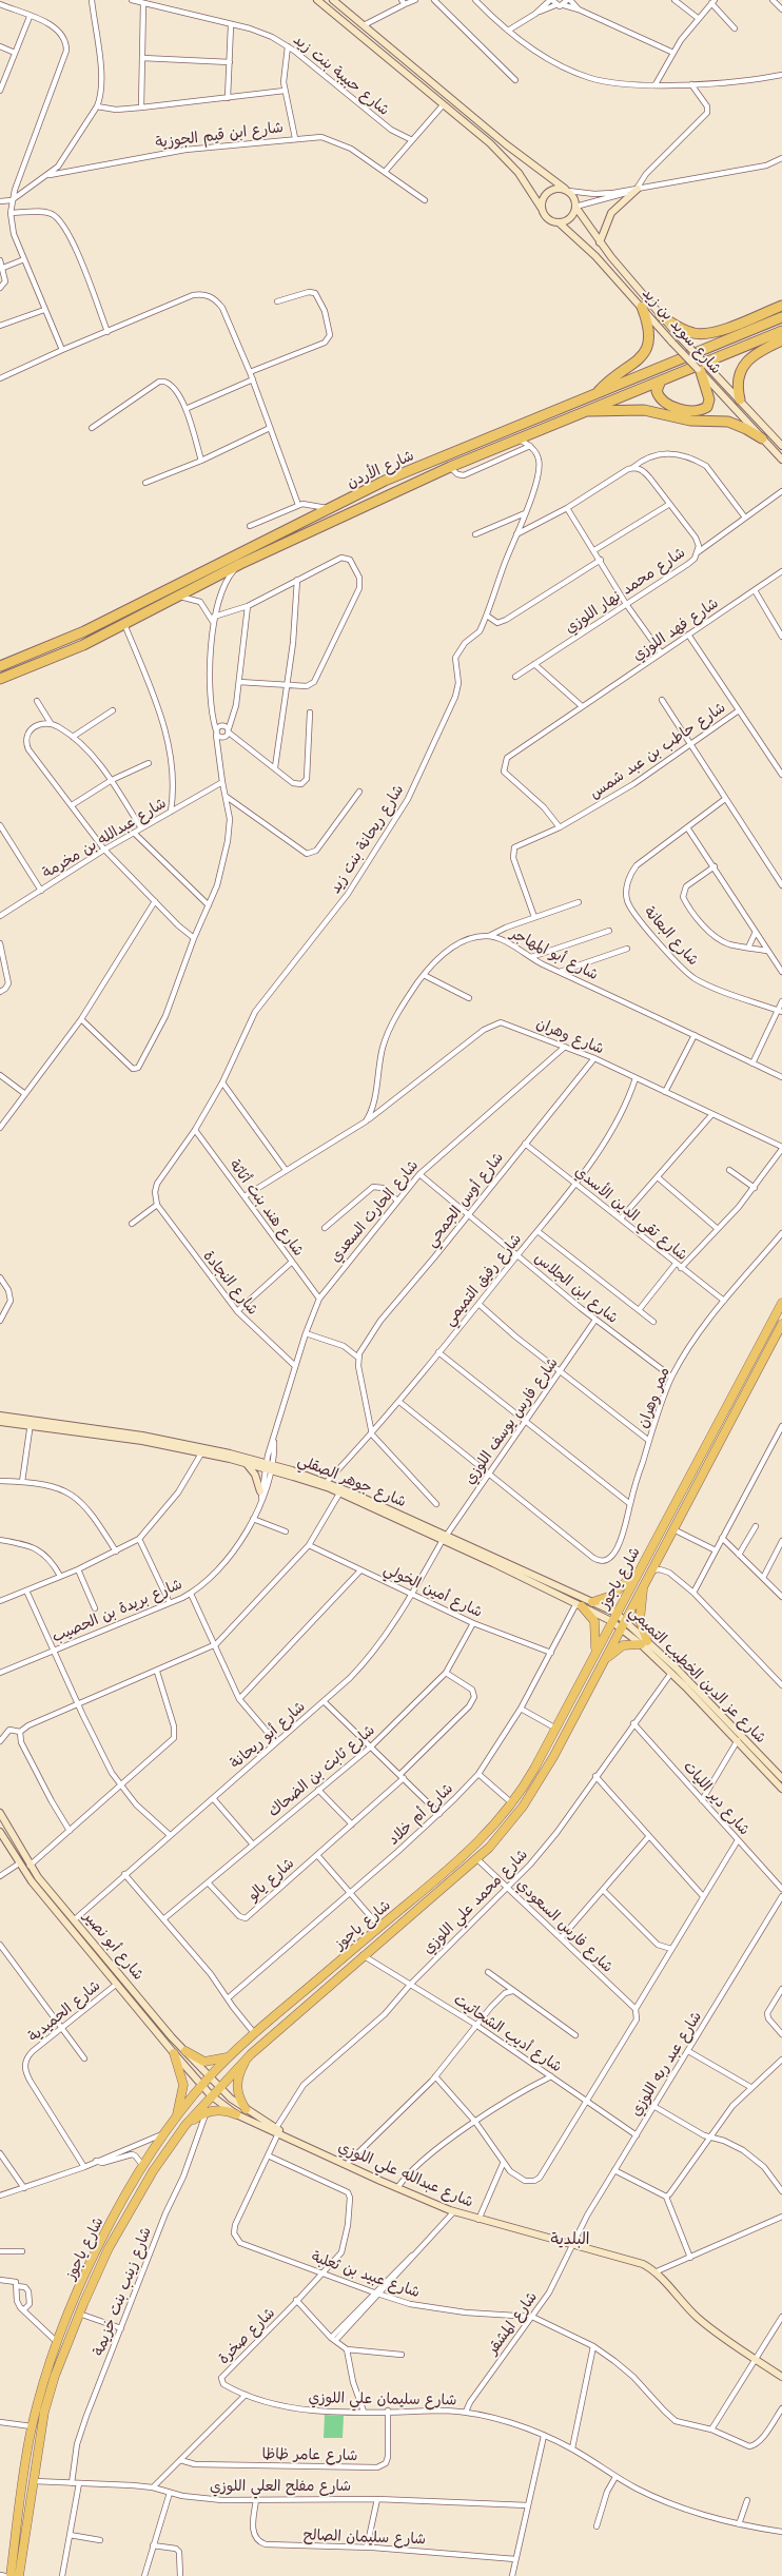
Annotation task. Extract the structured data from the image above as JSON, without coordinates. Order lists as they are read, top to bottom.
{
  "streets": {
    "highway": ["شارع الأردن"],
    "main road": ["شارع ياجوز"],
    "street": [
      "شارع حبيبة بنت زيد",
      "شارع ابن قيم الجوزية",
      "شارع سويد بن زيد",
      "شارع محمد نهار اللوزي",
      "شارع فهد اللوزي",
      "شارع حاطب بن عبد شمس",
      "شارع عبدالله بن مخرمة",
      "شارع ريحانة بنت زيد",
      "شارع البعانة",
      "شارع أبو المهاجر",
      "شارع وهران",
      "شارع أوس الجمحي",
      "شارع هند بنت أثاثة",
      "شارع الحارث السعدي",
      "شارع تقي الدين الأسدي",
      "شارع رفيق التميمي",
      "شارع النجادة",
      "شارع ابن الجلاس",
      "ممر وهران",
      "شارع فارس يوسف اللوزي",
      "شارع جوهر الصقلي",
      "شارع أمين الخولي",
      "شارع بريدة بن الحصيب",
      "شارع عز الدين الخطيب التميمي",
      "شارع أبو ريحانة",
      "شارع ثابت بن الضحاك",
      "شارع دير الليات",
      "شارع أم خلاد",
      "شارع يالو",
      "شارع محمد علي اللوزي",
      "شارع فارس السعودي",
      "شارع أبو نصير",
      "شارع الحميدية",
      "شارع أديب الشحاتيت",
      "شارع عبد ربه اللوزي",
      "شارع عبدالله علي اللوزي",
      "شارع عبيد بن ثعلبة",
      "شارع زينب بنت خزيمة",
      "شارع المشقر",
      "شارع صخرة",
      "شارع سليمان علي اللوزي",
      "شارع عامر ظاظا",
      "شارع مفلح العلي اللوزي",
      "شارع سليمان الصالح"
    ]
  },
  "crossings": [
    ["شارع فهد اللوزي", "شارع حاطب بن عبد شمس"],
    ["شارع ريحانة بنت زيد", "شارع هند بنت أثاثة"],
    ["شارع ريحانة بنت زيد", "شارع النجادة"],
    ["شارع أبو المهاجر", "شارع وهران"],
    ["شارع وهران", "شارع أوس الجمحي"],
    ["شارع وهران", "شارع الحارث السعدي"],
    ["شارع وهران", "شارع رفيق التميمي"],
    ["شارع أوس الجمحي", "شارع تقي الدين الأسدي"],
    ["شارع أوس الجمحي", "شارع ابن الجلاس"],
    ["شارع هند بنت أثاثة", "شارع الحارث السعدي"],
    ["شارع الحارث السعدي", "شارع النجادة"],
    ["شارع الحارث السعدي", "شارع ابن الجلاس"],
    ["شارع الحارث السعدي", "شارع جوهر الصقلي"],
    ["شارع الحارث السعدي", "شارع بريدة بن الحصيب"],
    ["شارع تقي الدين الأسدي", "شارع رفيق التميمي"],
    ["شارع تقي الدين الأسدي", "ممر وهران"],
    ["شارع رفيق التميمي", "شارع ابن الجلاس"],
    ["شارع رفيق التميمي", "شارع جوهر الصقلي"],
    ["شارع ابن الجلاس", "ممر وهران"],
    ["شارع ابن الجلاس", "شارع فارس يوسف اللوزي"],
    ["ممر وهران", "شارع فارس يوسف اللوزي"],
    ["شارع فارس يوسف اللوزي", "شارع جوهر الصقلي"],
    ["شارع فارس يوسف اللوزي", "شارع أبو ريحانة"],
    ["شارع جوهر الصقلي", "شارع ياجوز"],
    ["شارع جوهر الصقلي", "شارع بريدة بن الحصيب"],
    ["شارع جوهر الصقلي", "شارع عز الدين الخطيب التميمي"],
    ["شارع جوهر الصقلي", "شارع أبو ريحانة"],
    ["شارع جوهر الصقلي", "شارع أم خلاد"],
    ["شارع ياجوز", "شارع عز الدين الخطيب التميمي"],
    ["شارع ياجوز", "شارع فارس السعودي"],
    ["شارع ياجوز", "شارع أبو نصير"],
    ["شارع ياجوز", "شارع الحميدية"],
    ["شارع ياجوز", "شارع أديب الشحاتيت"],
    ["شارع ياجوز", "شارع عبدالله علي اللوزي"],
    ["شارع ياجوز", "شارع مفلح العلي اللوزي"],
    ["شارع أمين الخولي", "شارع أبو ريحانة"],
    ["شارع أمين الخولي", "شارع ثابت بن الضحاك"],
    ["شارع أمين الخولي", "شارع أم خلاد"],
    ["شارع عز الدين الخطيب التميمي", "شارع محمد علي اللوزي"],
    ["شارع أبو ريحانة", "شارع أبو نصير"],
    ["شارع ثابت بن الضحاك", "شارع يالو"],
    ["شارع دير الليات", "شارع محمد علي اللوزي"],
    ["شارع محمد علي اللوزي", "شارع فارس السعودي"],
    ["شارع محمد علي اللوزي", "شارع أديب الشحاتيت"],
    ["شارع محمد علي اللوزي", "شارع عبدالله علي اللوزي"],
    ["شارع محمد علي اللوزي", "شارع عبيد بن ثعلبة"],
    ["شارع محمد علي اللوزي", "شارع صخرة"],
    ["شارع أبو نصير", "شارع الحميدية"],
    ["شارع أبو نصير", "شارع عبدالله علي اللوزي"],
    ["شارع أديب الشحاتيت", "شارع عبد ربه اللوزي"],
    ["شارع عبد ربه اللوزي", "شارع عبدالله علي اللوزي"],
    ["شارع عبد ربه اللوزي", "شارع المشقر"],
    ["شارع عبدالله علي اللوزي", "شارع المشقر"],
    ["شارع عبيد بن ثعلبة", "شارع المشقر"],
    ["شارع عبيد بن ثعلبة", "شارع صخرة"],
    ["شارع زينب بنت خزيمة", "شارع مفلح العلي اللوزي"],
    ["شارع المشقر", "شارع سليمان علي اللوزي"],
    ["شارع صخرة", "شارع سليمان علي اللوزي"],
    ["شارع سليمان علي اللوزي", "شارع عامر ظاظا"],
    ["شارع مفلح العلي اللوزي", "شارع سليمان الصالح"]
  ],
  "districts": ["البلدية"]
}
